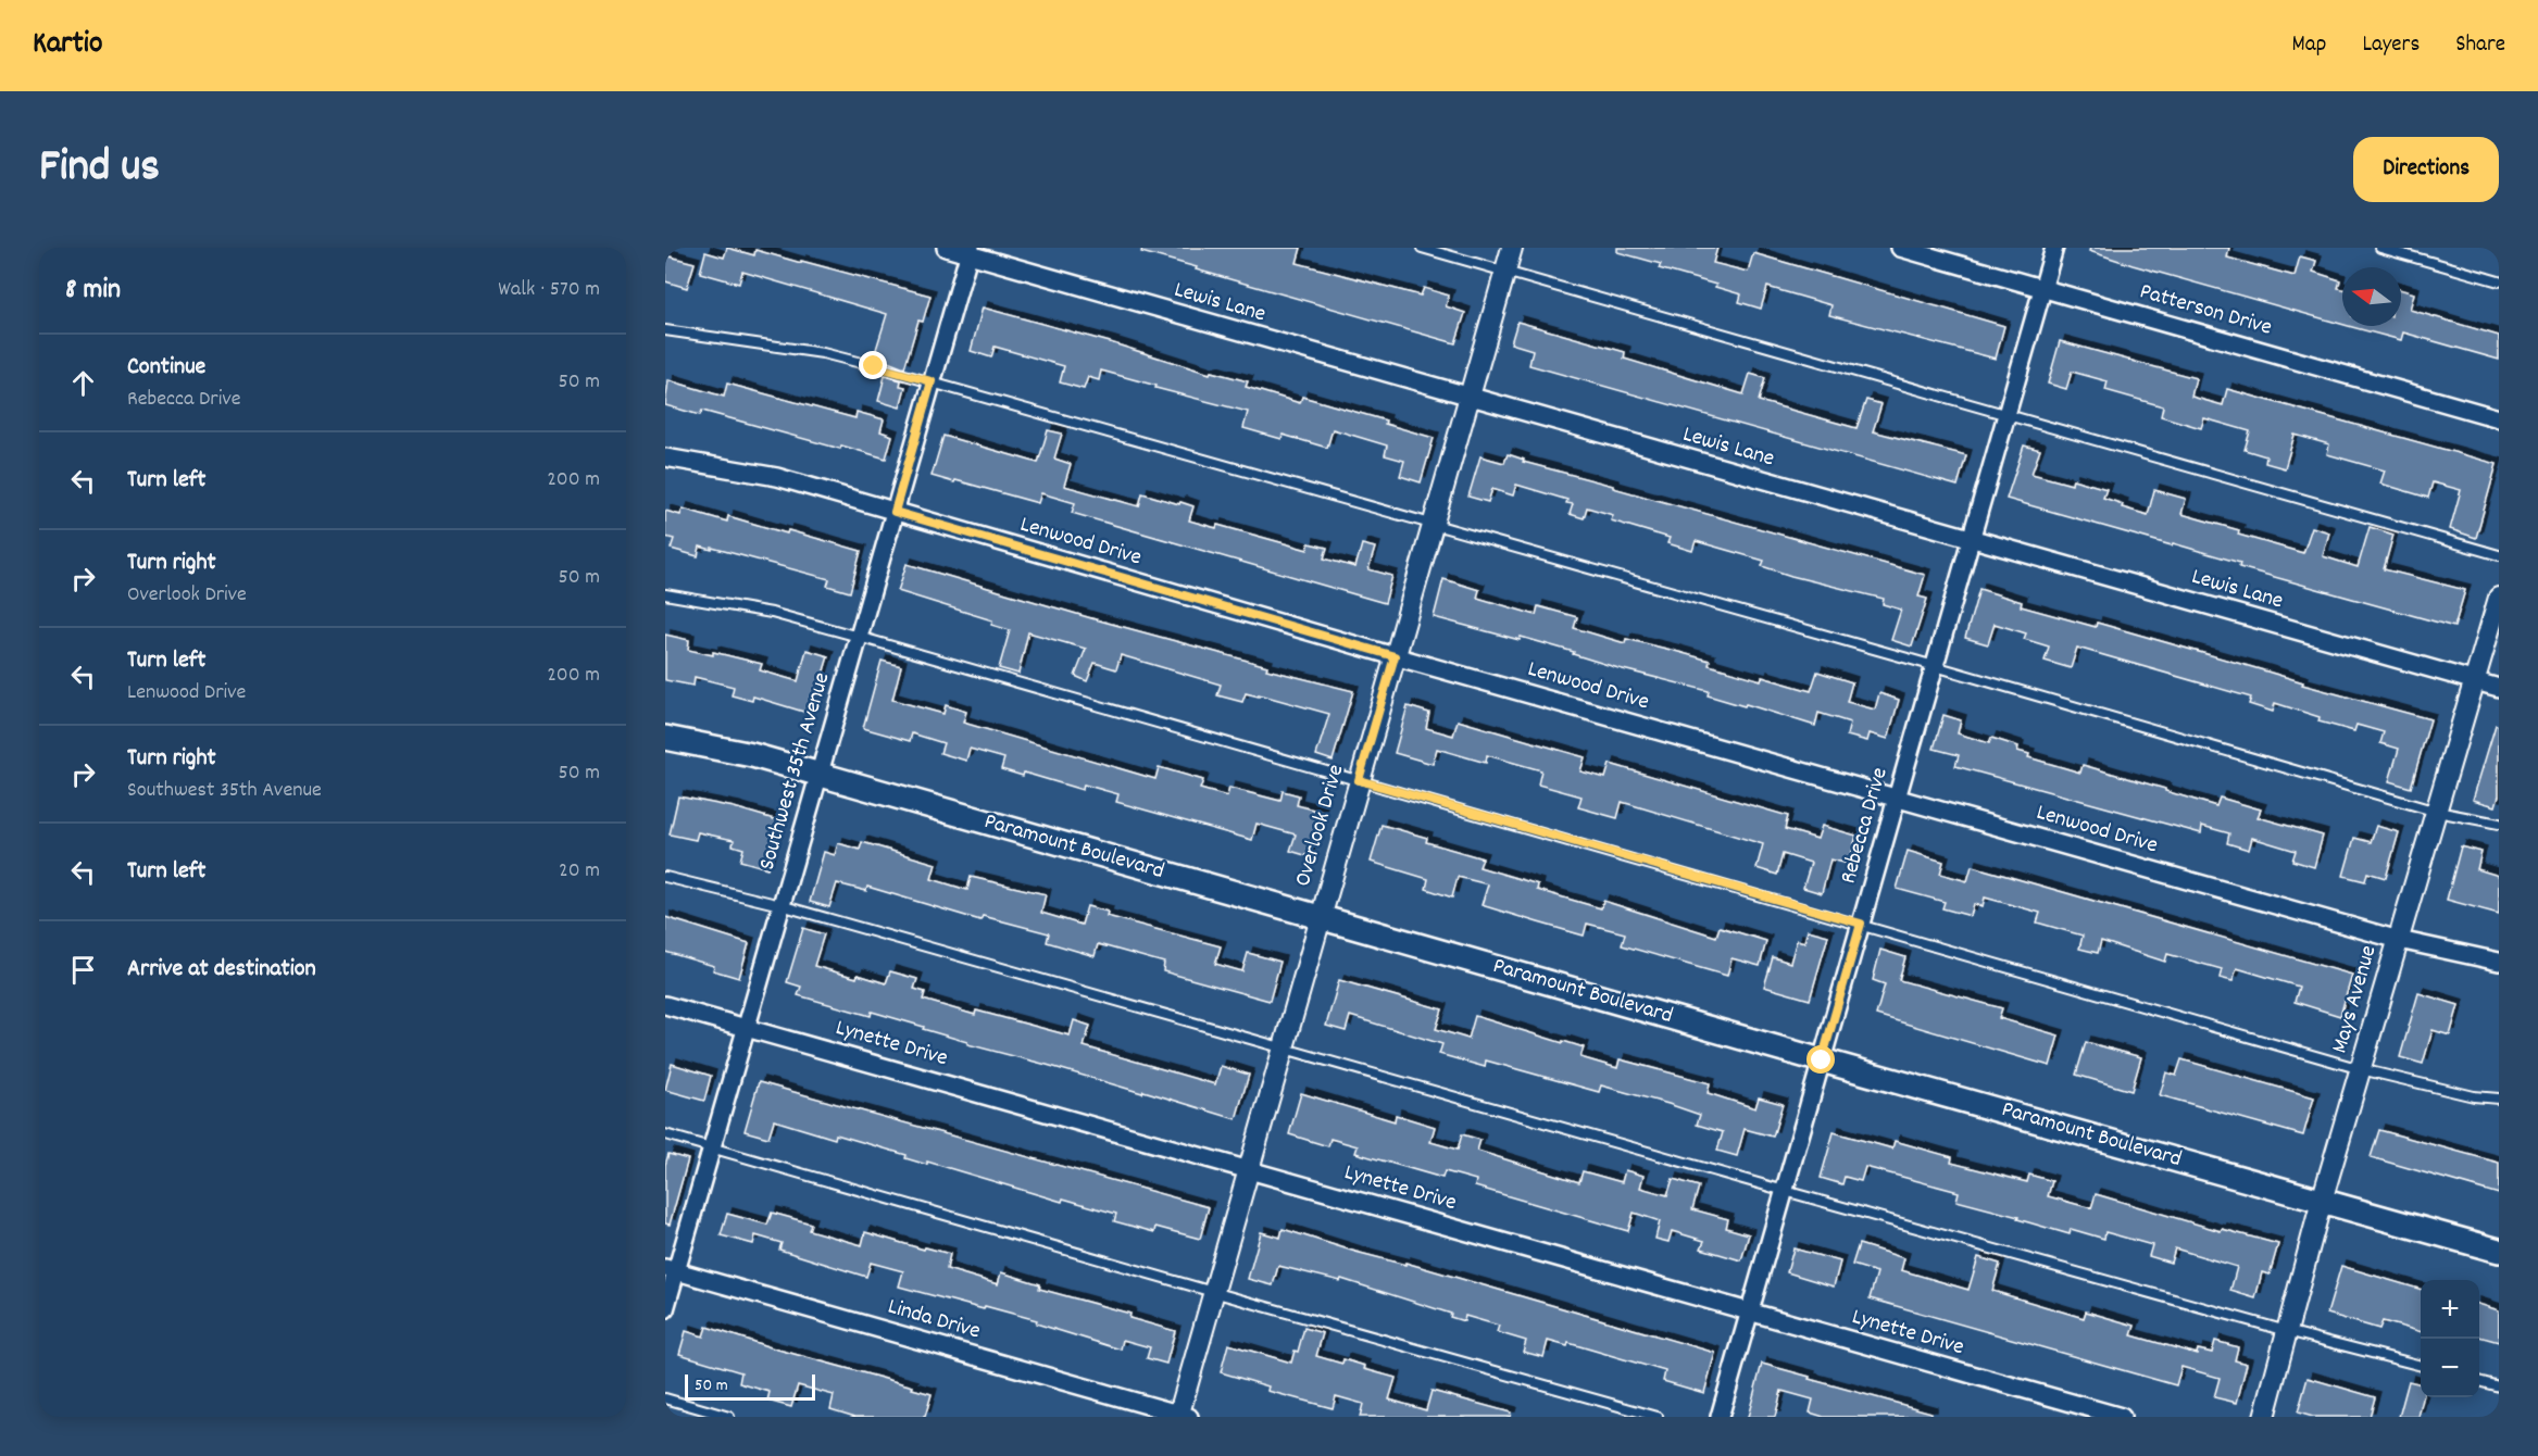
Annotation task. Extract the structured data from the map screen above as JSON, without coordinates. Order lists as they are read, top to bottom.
{
  "streets": {
    "main road": ["Paramount Boulevard"],
    "street": [
      "Lewis Lane",
      "Patterson Drive",
      "Lenwood Drive",
      "Southwest 35th Avenue",
      "Overlook Drive",
      "Rebecca Drive",
      "Mays Avenue",
      "Lynette Drive",
      "Linda Drive"
    ]
  },
  "crossings": [
    ["Lewis Lane", "Southwest 35th Avenue"],
    ["Lewis Lane", "Overlook Drive"],
    ["Lewis Lane", "Rebecca Drive"],
    ["Lewis Lane", "Mays Avenue"],
    ["Patterson Drive", "Rebecca Drive"],
    ["Lenwood Drive", "Southwest 35th Avenue"],
    ["Lenwood Drive", "Overlook Drive"],
    ["Lenwood Drive", "Rebecca Drive"],
    ["Lenwood Drive", "Mays Avenue"],
    ["Southwest 35th Avenue", "Paramount Boulevard"],
    ["Southwest 35th Avenue", "Lynette Drive"],
    ["Southwest 35th Avenue", "Linda Drive"],
    ["Overlook Drive", "Paramount Boulevard"],
    ["Overlook Drive", "Lynette Drive"],
    ["Overlook Drive", "Linda Drive"],
    ["Rebecca Drive", "Paramount Boulevard"],
    ["Rebecca Drive", "Lynette Drive"],
    ["Paramount Boulevard", "Mays Avenue"]
  ],
  "scale_bar": "50 m",
  "north": "left",
  "page": {
    "header": "Kartio",
    "nav": ["Map", "Layers", "Share"],
    "title": "Find us",
    "buttons": "Directions",
    "heading": ["8 min", "Walk · 570 m"],
    "list": [
      ["Continue", "Rebecca Drive", "50 m"],
      ["Turn left", "200 m"],
      ["Turn right", "Overlook Drive", "50 m"],
      ["Turn left", "Lenwood Drive", "200 m"],
      ["Turn right", "Southwest 35th Avenue", "50 m"],
      ["Turn left", "20 m"],
      "Arrive at destination"
    ],
    "map_buttons": ["+", "−"],
    "scale": "50 m"
  }
}
